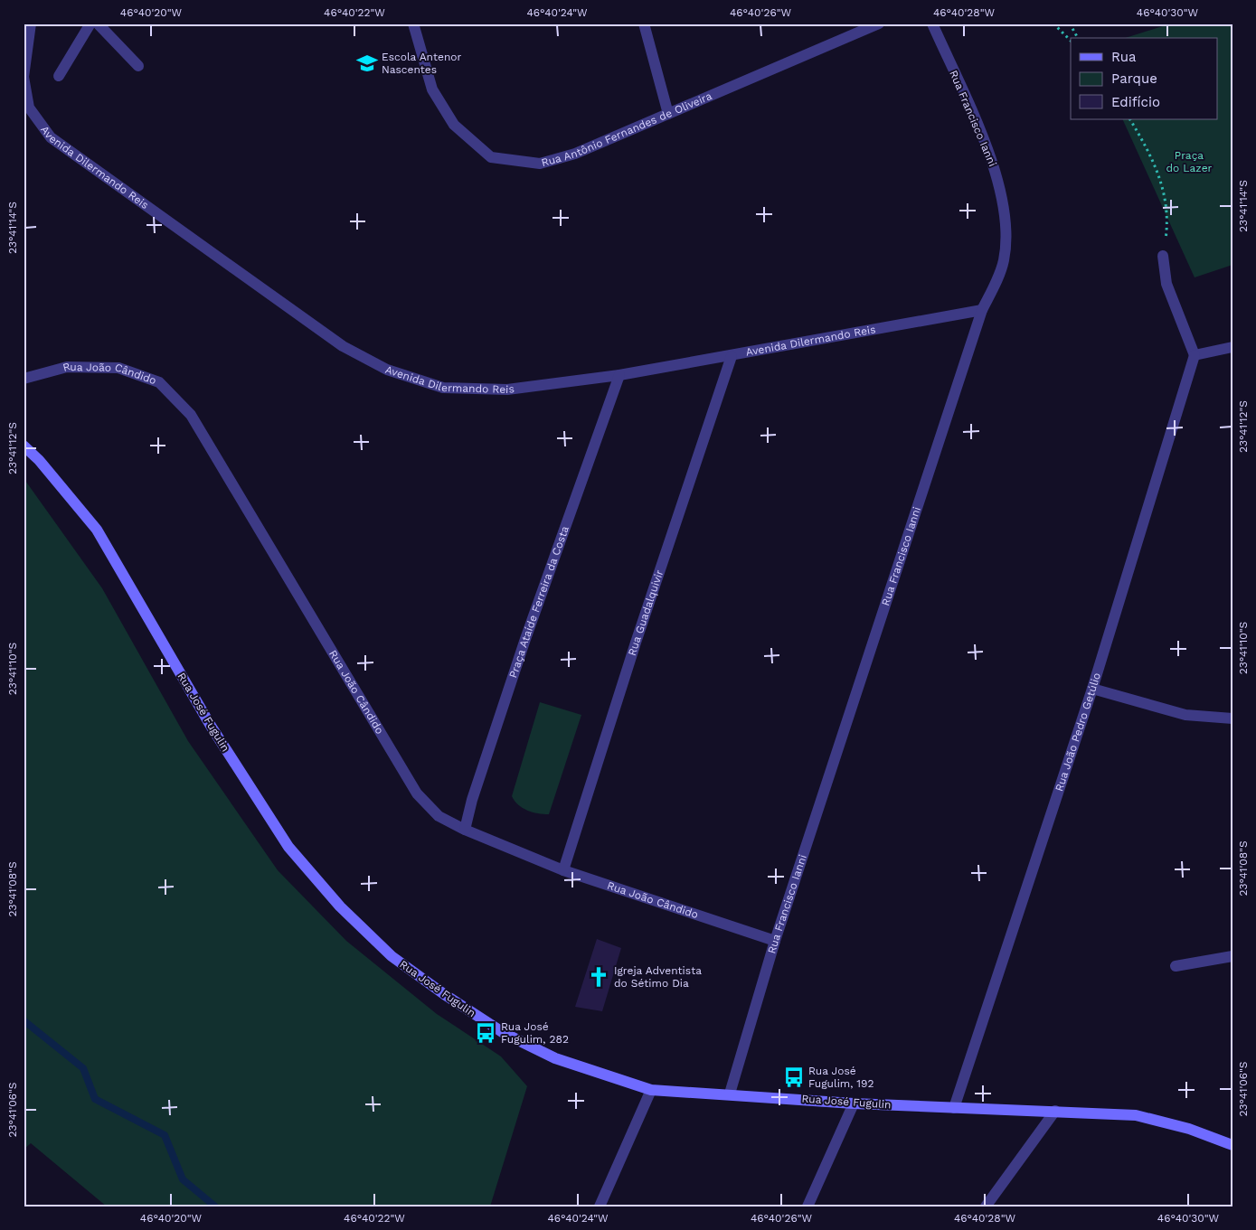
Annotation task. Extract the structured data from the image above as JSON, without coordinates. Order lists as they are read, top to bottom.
{
  "streets": {
    "street": [
      "Rua Francisco Ianni",
      "Rua Antônio Fernandes de Oliveira",
      "Avenida Dilermando Reis",
      "Rua João Cândido",
      "Praça Ataíde Ferreira da Costa",
      "Rua Guadalquivir",
      "Rua José Fugulin",
      "Rua João Pedro Getúlio"
    ]
  },
  "crossings": [
    ["Rua Francisco Ianni", "Avenida Dilermando Reis"],
    ["Rua Francisco Ianni", "Rua João Cândido"],
    ["Rua Francisco Ianni", "Rua José Fugulin"],
    ["Avenida Dilermando Reis", "Praça Ataíde Ferreira da Costa"],
    ["Avenida Dilermando Reis", "Rua Guadalquivir"],
    ["Rua João Cândido", "Praça Ataíde Ferreira da Costa"],
    ["Rua João Cândido", "Rua Guadalquivir"],
    ["Rua José Fugulin", "Rua João Pedro Getúlio"]
  ],
  "parks": ["Praça do Lazer"],
  "places": {
    "school or university": ["Escola Antenor Nascentes"],
    "church": ["Igreja Adventista do Sétimo Dia"],
    "bus stop": ["Rua José Fugulim, 282", "Rua José Fugulim, 192"]
  },
  "legend": ["Rua", "Parque", "Edifício"],
  "coordinates": [
    "46°40'20\"W",
    "46°40'22\"W",
    "46°40'24\"W",
    "46°40'26\"W",
    "46°40'28\"W",
    "46°40'30\"W",
    "23°41'14\"S",
    "23°41'12\"S",
    "23°41'10\"S",
    "23°41'08\"S",
    "23°41'06\"S"
  ]
}
